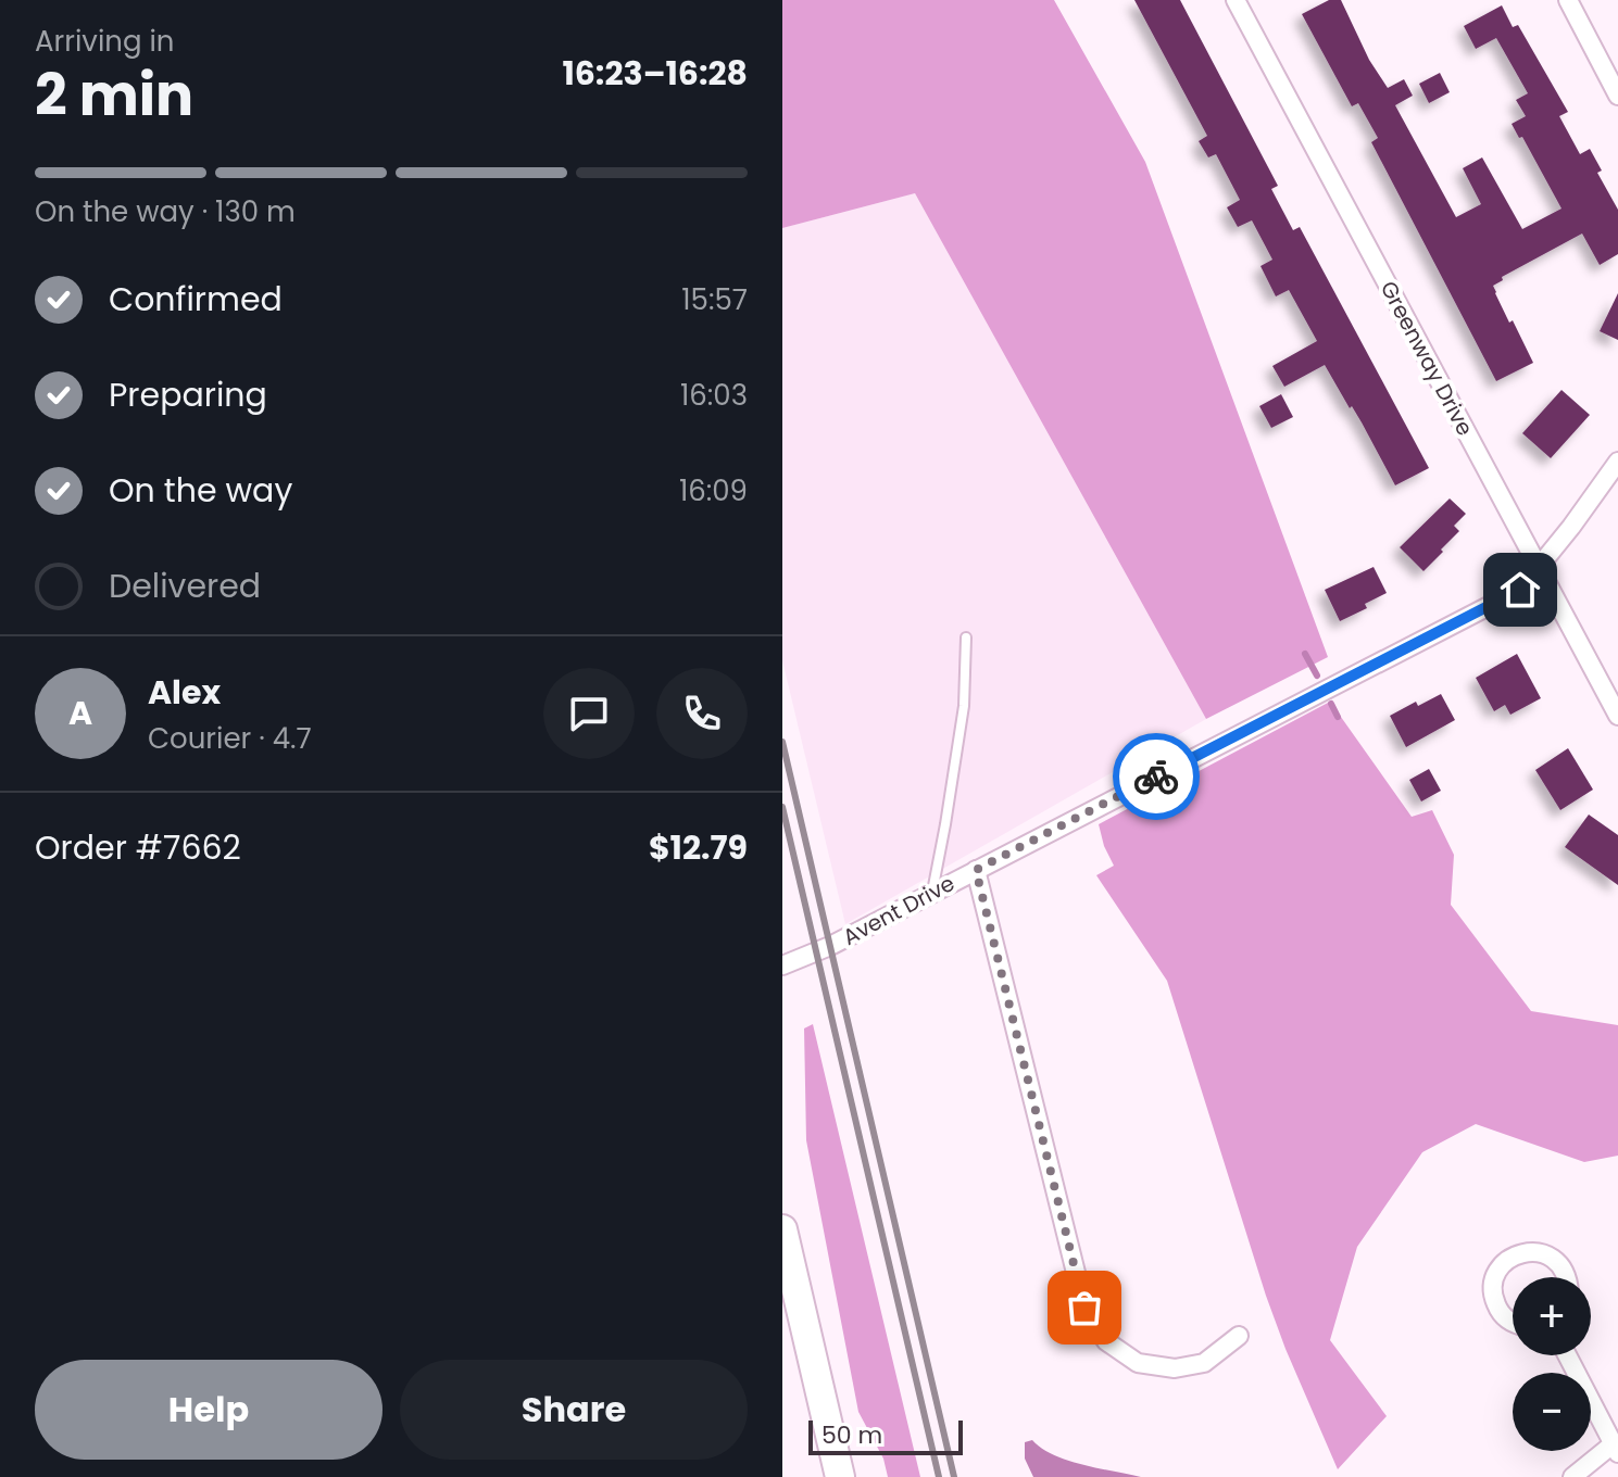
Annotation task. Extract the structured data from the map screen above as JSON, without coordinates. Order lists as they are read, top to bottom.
{
  "streets": {
    "street": ["Greenway Drive", "Avent Drive"]
  },
  "crossings": [
    ["Greenway Drive", "Avent Drive"]
  ],
  "scale_bar": "50 m",
  "page": {
    "heading": ["2 min", "Arriving in", "16:23–16:28"],
    "panel": [
      "Alex",
      "Courier · 4.7",
      "Order #7662",
      "$12.79"
    ],
    "bar": "On the way · 130 m",
    "list": [
      ["Confirmed", "15:57"],
      ["Preparing", "16:03"],
      ["On the way", "16:09"],
      "Delivered"
    ],
    "round": "A",
    "map_buttons": ["+", "−"],
    "buttons": ["Help", "Share"],
    "scale": "50 m"
  }
}
